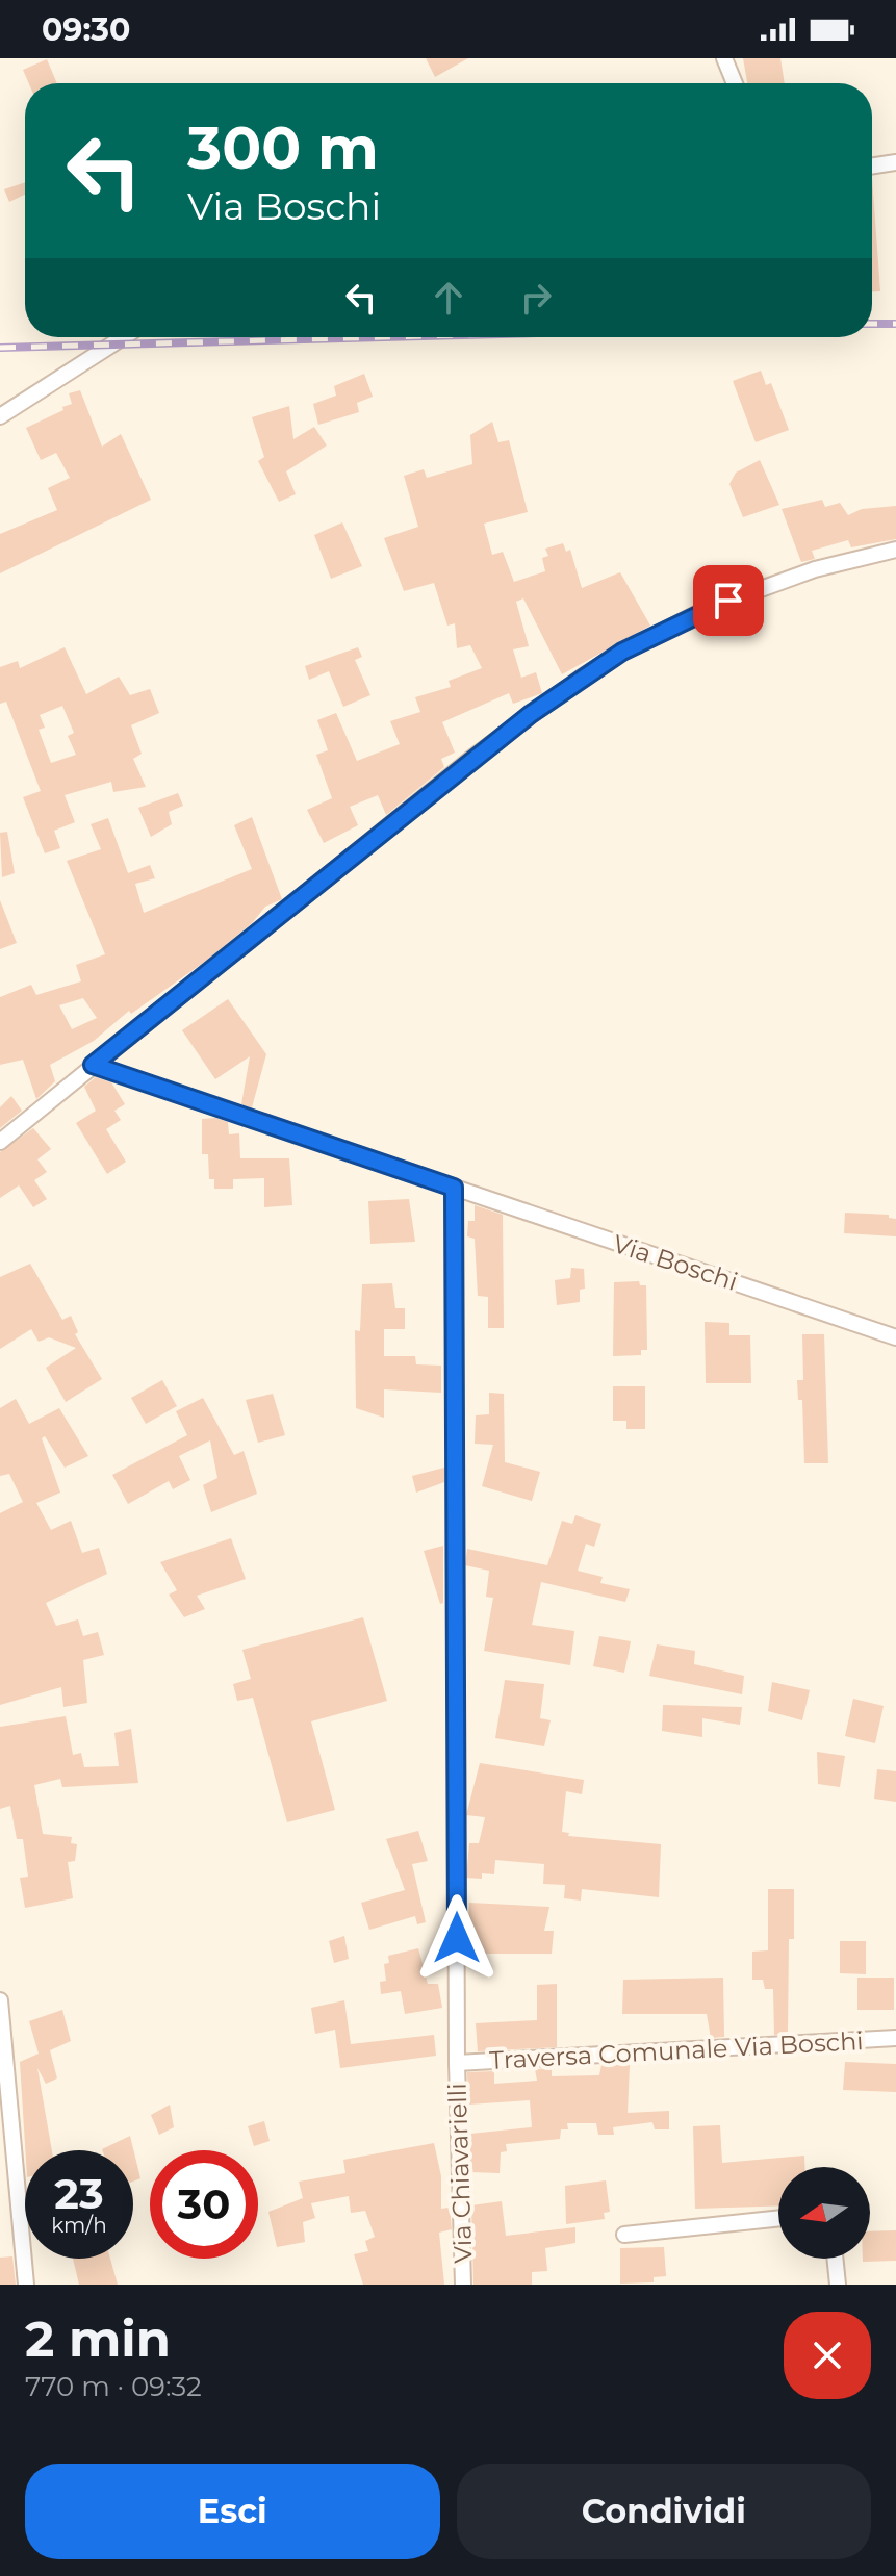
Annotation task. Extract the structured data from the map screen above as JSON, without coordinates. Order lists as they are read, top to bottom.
{
  "streets": {
    "street": ["Via Boschi", "Traversa Comunale Via Boschi", "Via Chiavarielli"]
  },
  "crossings": [
    ["Traversa Comunale Via Boschi", "Via Chiavarielli"]
  ],
  "north": "left",
  "page": {
    "status": "09:30",
    "turn": ["300 m", "Via Boschi"],
    "speed": "23 km/h",
    "limit": "30",
    "heading": ["2 min", "770 m · 09:32"],
    "buttons": ["Esci", "Condividi"]
  }
}
